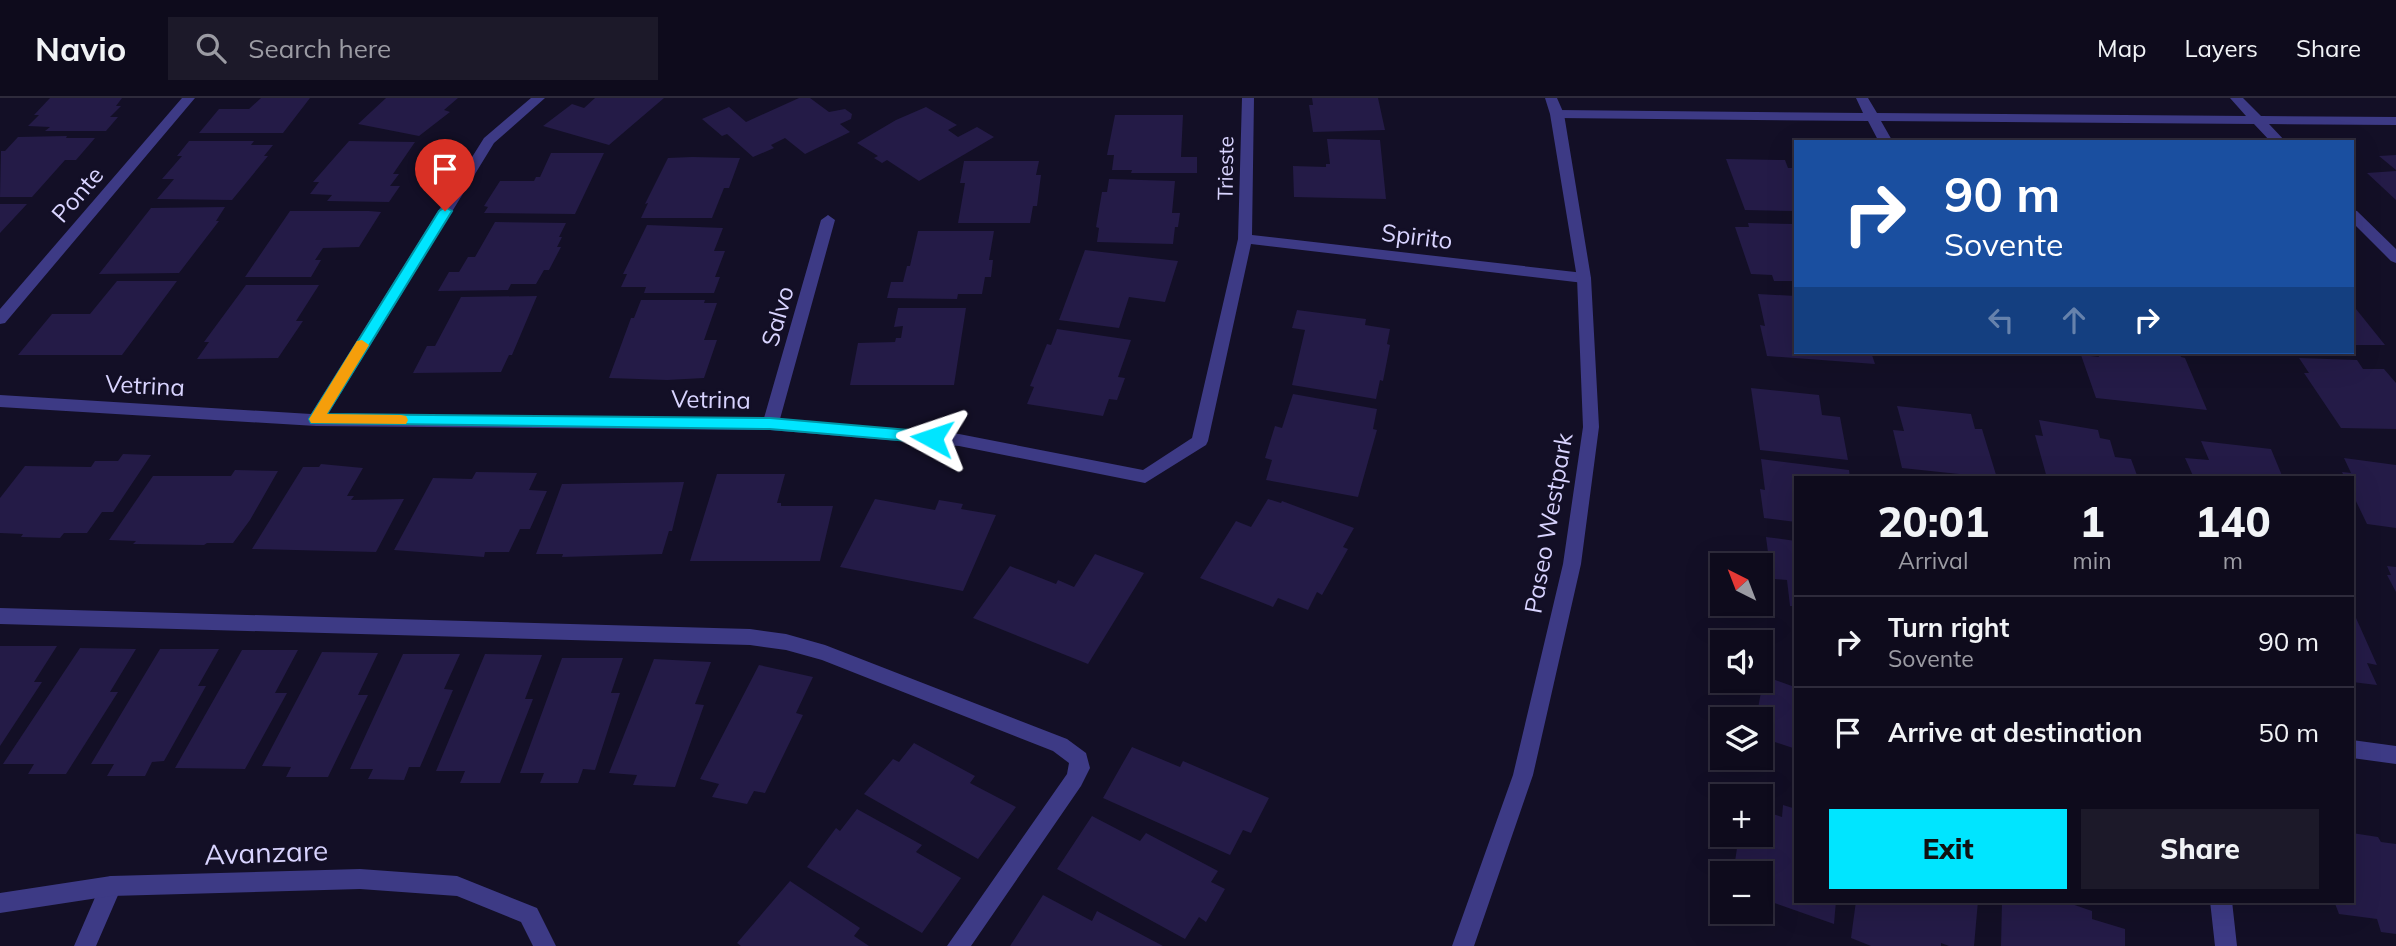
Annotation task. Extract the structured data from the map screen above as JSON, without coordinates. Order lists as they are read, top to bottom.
{
  "streets": {
    "street": [
      "Trieste",
      "Ponte",
      "Spirito",
      "Salvo",
      "Vetrina",
      "Paseo Westpark",
      "Avanzare"
    ]
  },
  "crossings": [
    ["Trieste", "Spirito"],
    ["Trieste", "Vetrina"],
    ["Spirito", "Vetrina"],
    ["Spirito", "Paseo Westpark"],
    ["Salvo", "Vetrina"]
  ],
  "north": "top left",
  "page": {
    "header": "Navio",
    "search": "Search here",
    "nav": ["Map", "Layers", "Share"],
    "turn": ["90 m", "Sovente"],
    "eta": [
      "20:01",
      "Arrival",
      "1",
      "min",
      "140",
      "m"
    ],
    "map_buttons": ["+", "−"],
    "list": [
      {
        "name": "Turn right",
        "note": "Sovente",
        "value": "90 m"
      },
      {
        "name": "Arrive at destination",
        "value": "50 m"
      }
    ],
    "buttons": ["Exit", "Share"]
  }
}
